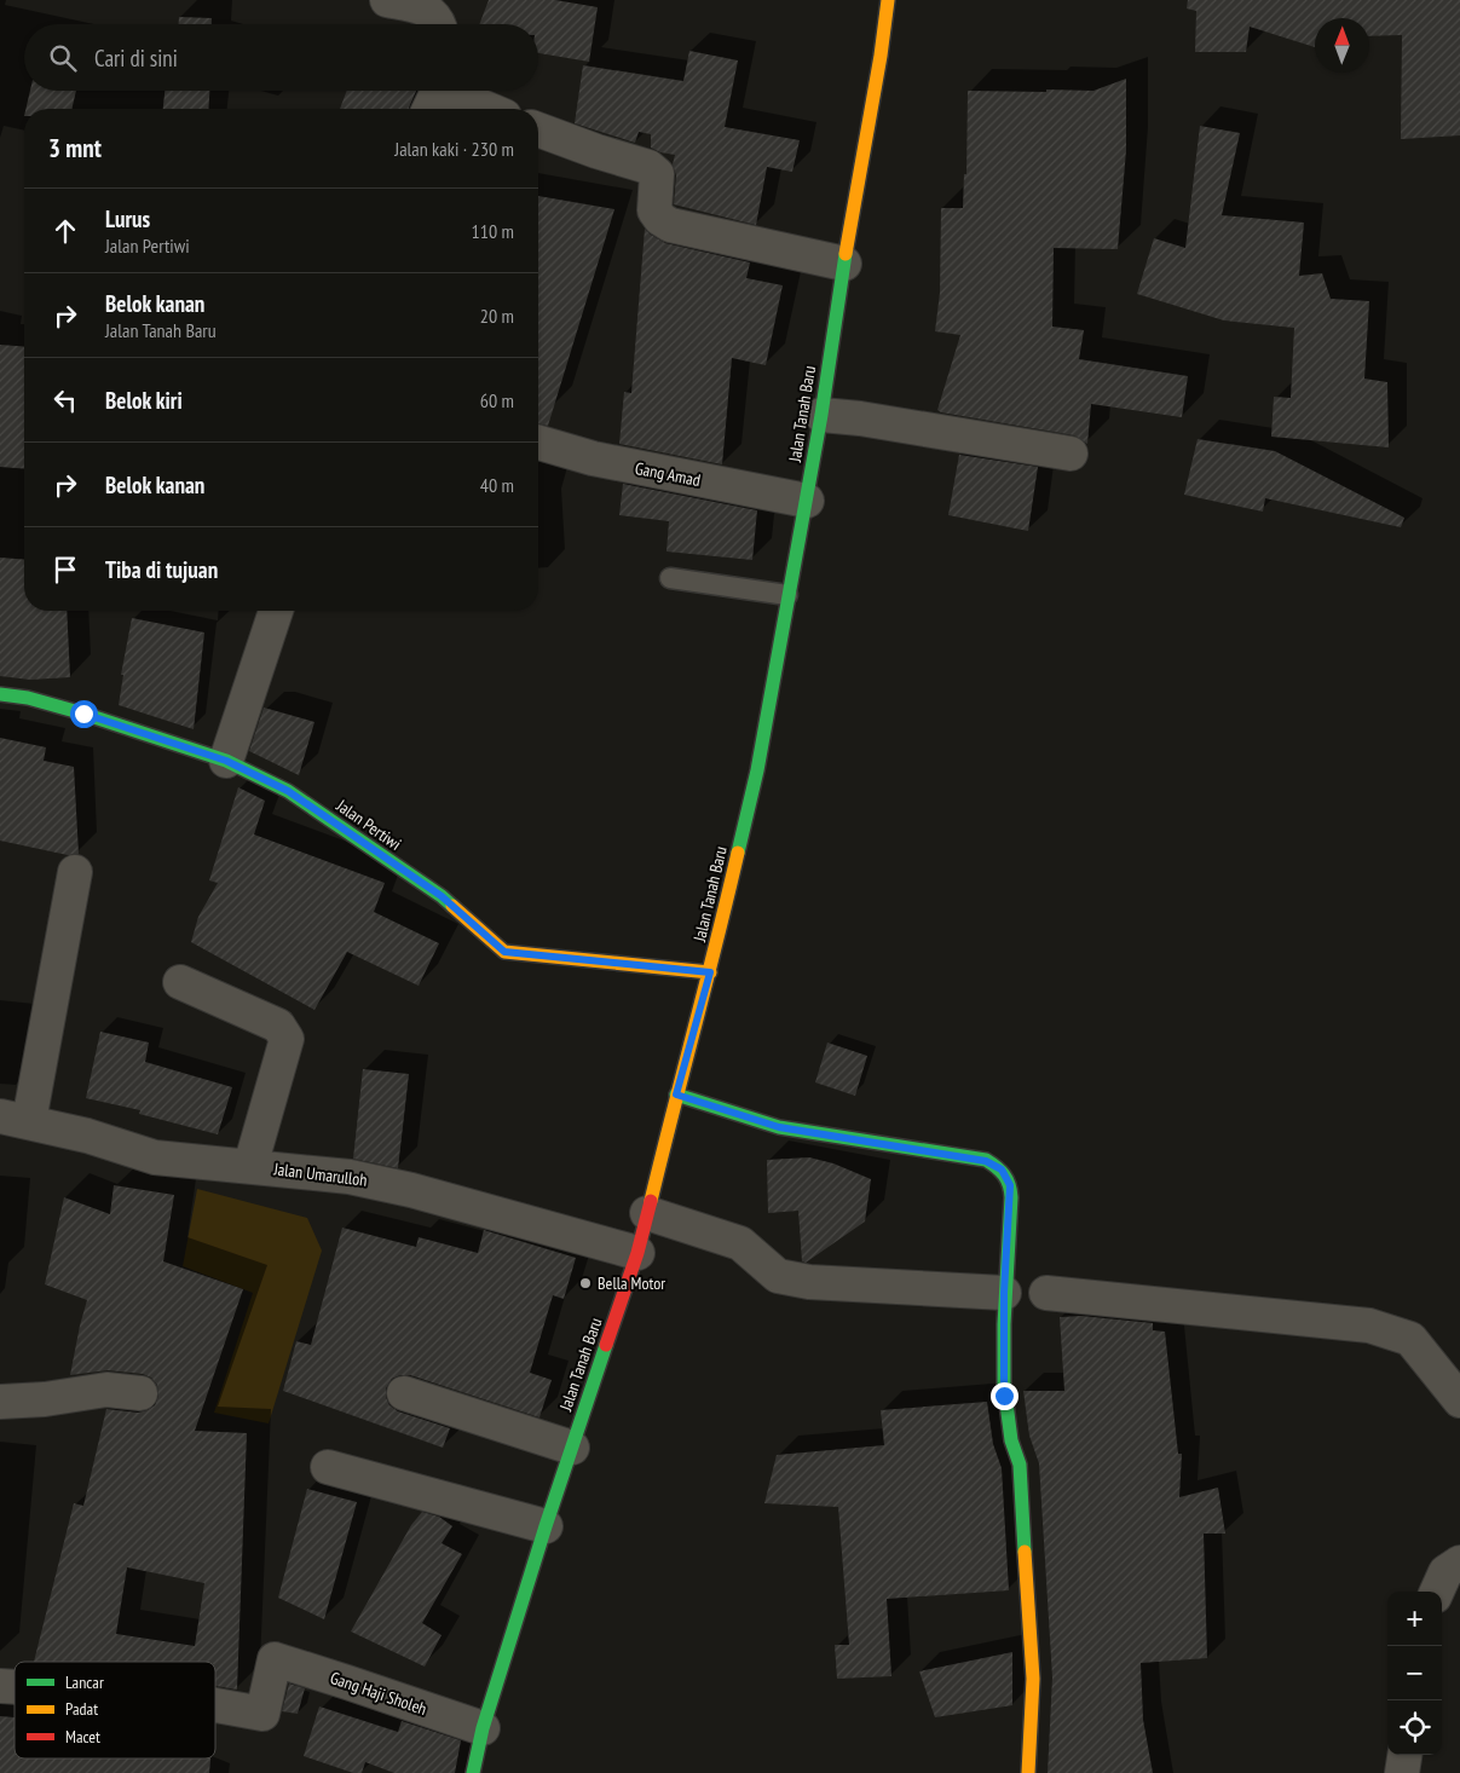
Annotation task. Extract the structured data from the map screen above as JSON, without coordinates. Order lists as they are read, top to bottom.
{
  "streets": {
    "main road": ["Jalan Tanah Baru", "Jalan Pertiwi"],
    "street": ["Gang Amad", "Jalan Umarulloh", "Gang Haji Sholeh"]
  },
  "crossings": [
    ["Jalan Tanah Baru", "Gang Amad"],
    ["Jalan Tanah Baru", "Jalan Pertiwi"],
    ["Jalan Tanah Baru", "Jalan Umarulloh"],
    ["Jalan Tanah Baru", "Gang Haji Sholeh"]
  ],
  "places": ["Bella Motor"],
  "legend": ["Lancar", "Padat", "Macet"],
  "north": "top",
  "page": {
    "search": "Cari di sini",
    "heading": ["3 mnt", "Jalan kaki · 230 m"],
    "list": [
      ["Lurus", "Jalan Pertiwi", "110 m"],
      ["Belok kanan", "Jalan Tanah Baru", "20 m"],
      ["Belok kiri", "60 m"],
      ["Belok kanan", "40 m"],
      "Tiba di tujuan"
    ],
    "map_buttons": ["+", "−"]
  }
}
